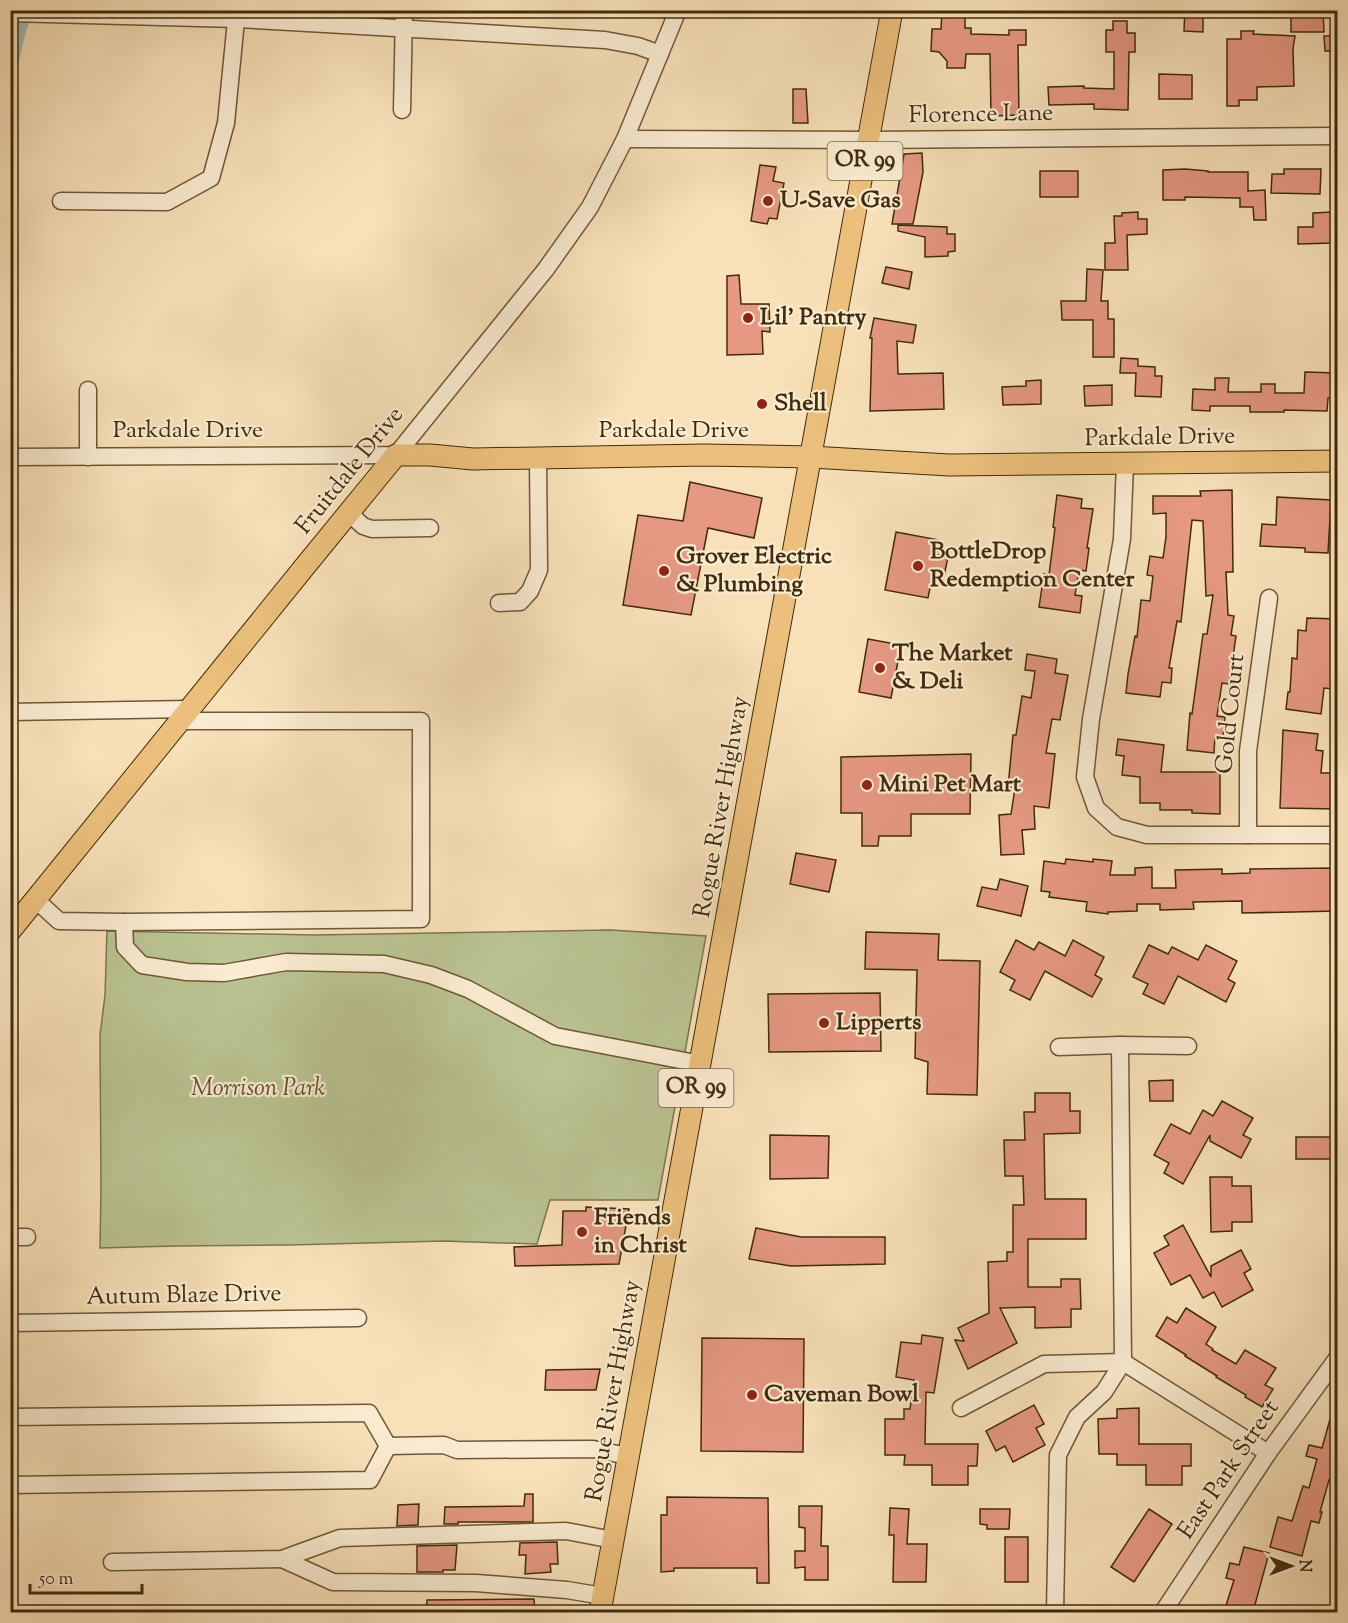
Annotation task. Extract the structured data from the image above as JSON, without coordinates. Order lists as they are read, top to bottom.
{
  "streets": {
    "main road": [
      "OR 99",
      "Parkdale Drive",
      "Fruitdale Drive",
      "Rogue River Highway"
    ],
    "street": [
      "Florence Lane",
      "Gold Court",
      "Autum Blaze Drive",
      "East Park Street"
    ]
  },
  "crossings": [
    ["Florence Lane", "Fruitdale Drive"],
    ["Florence Lane", "Rogue River Highway"],
    ["Parkdale Drive", "Fruitdale Drive"],
    ["Parkdale Drive", "Rogue River Highway"]
  ],
  "parks": ["Morrison Park"],
  "places": [
    "U-Save Gas",
    "Lil' Pantry",
    "Shell",
    "BottleDrop Redemption Center",
    "Grover Electric & Plumbing",
    "The Market & Deli",
    "Mini Pet Mart",
    "Lipperts",
    "Friends in Christ",
    "Caveman Bowl"
  ],
  "scale_bar": "50 m",
  "north": "right"
}
